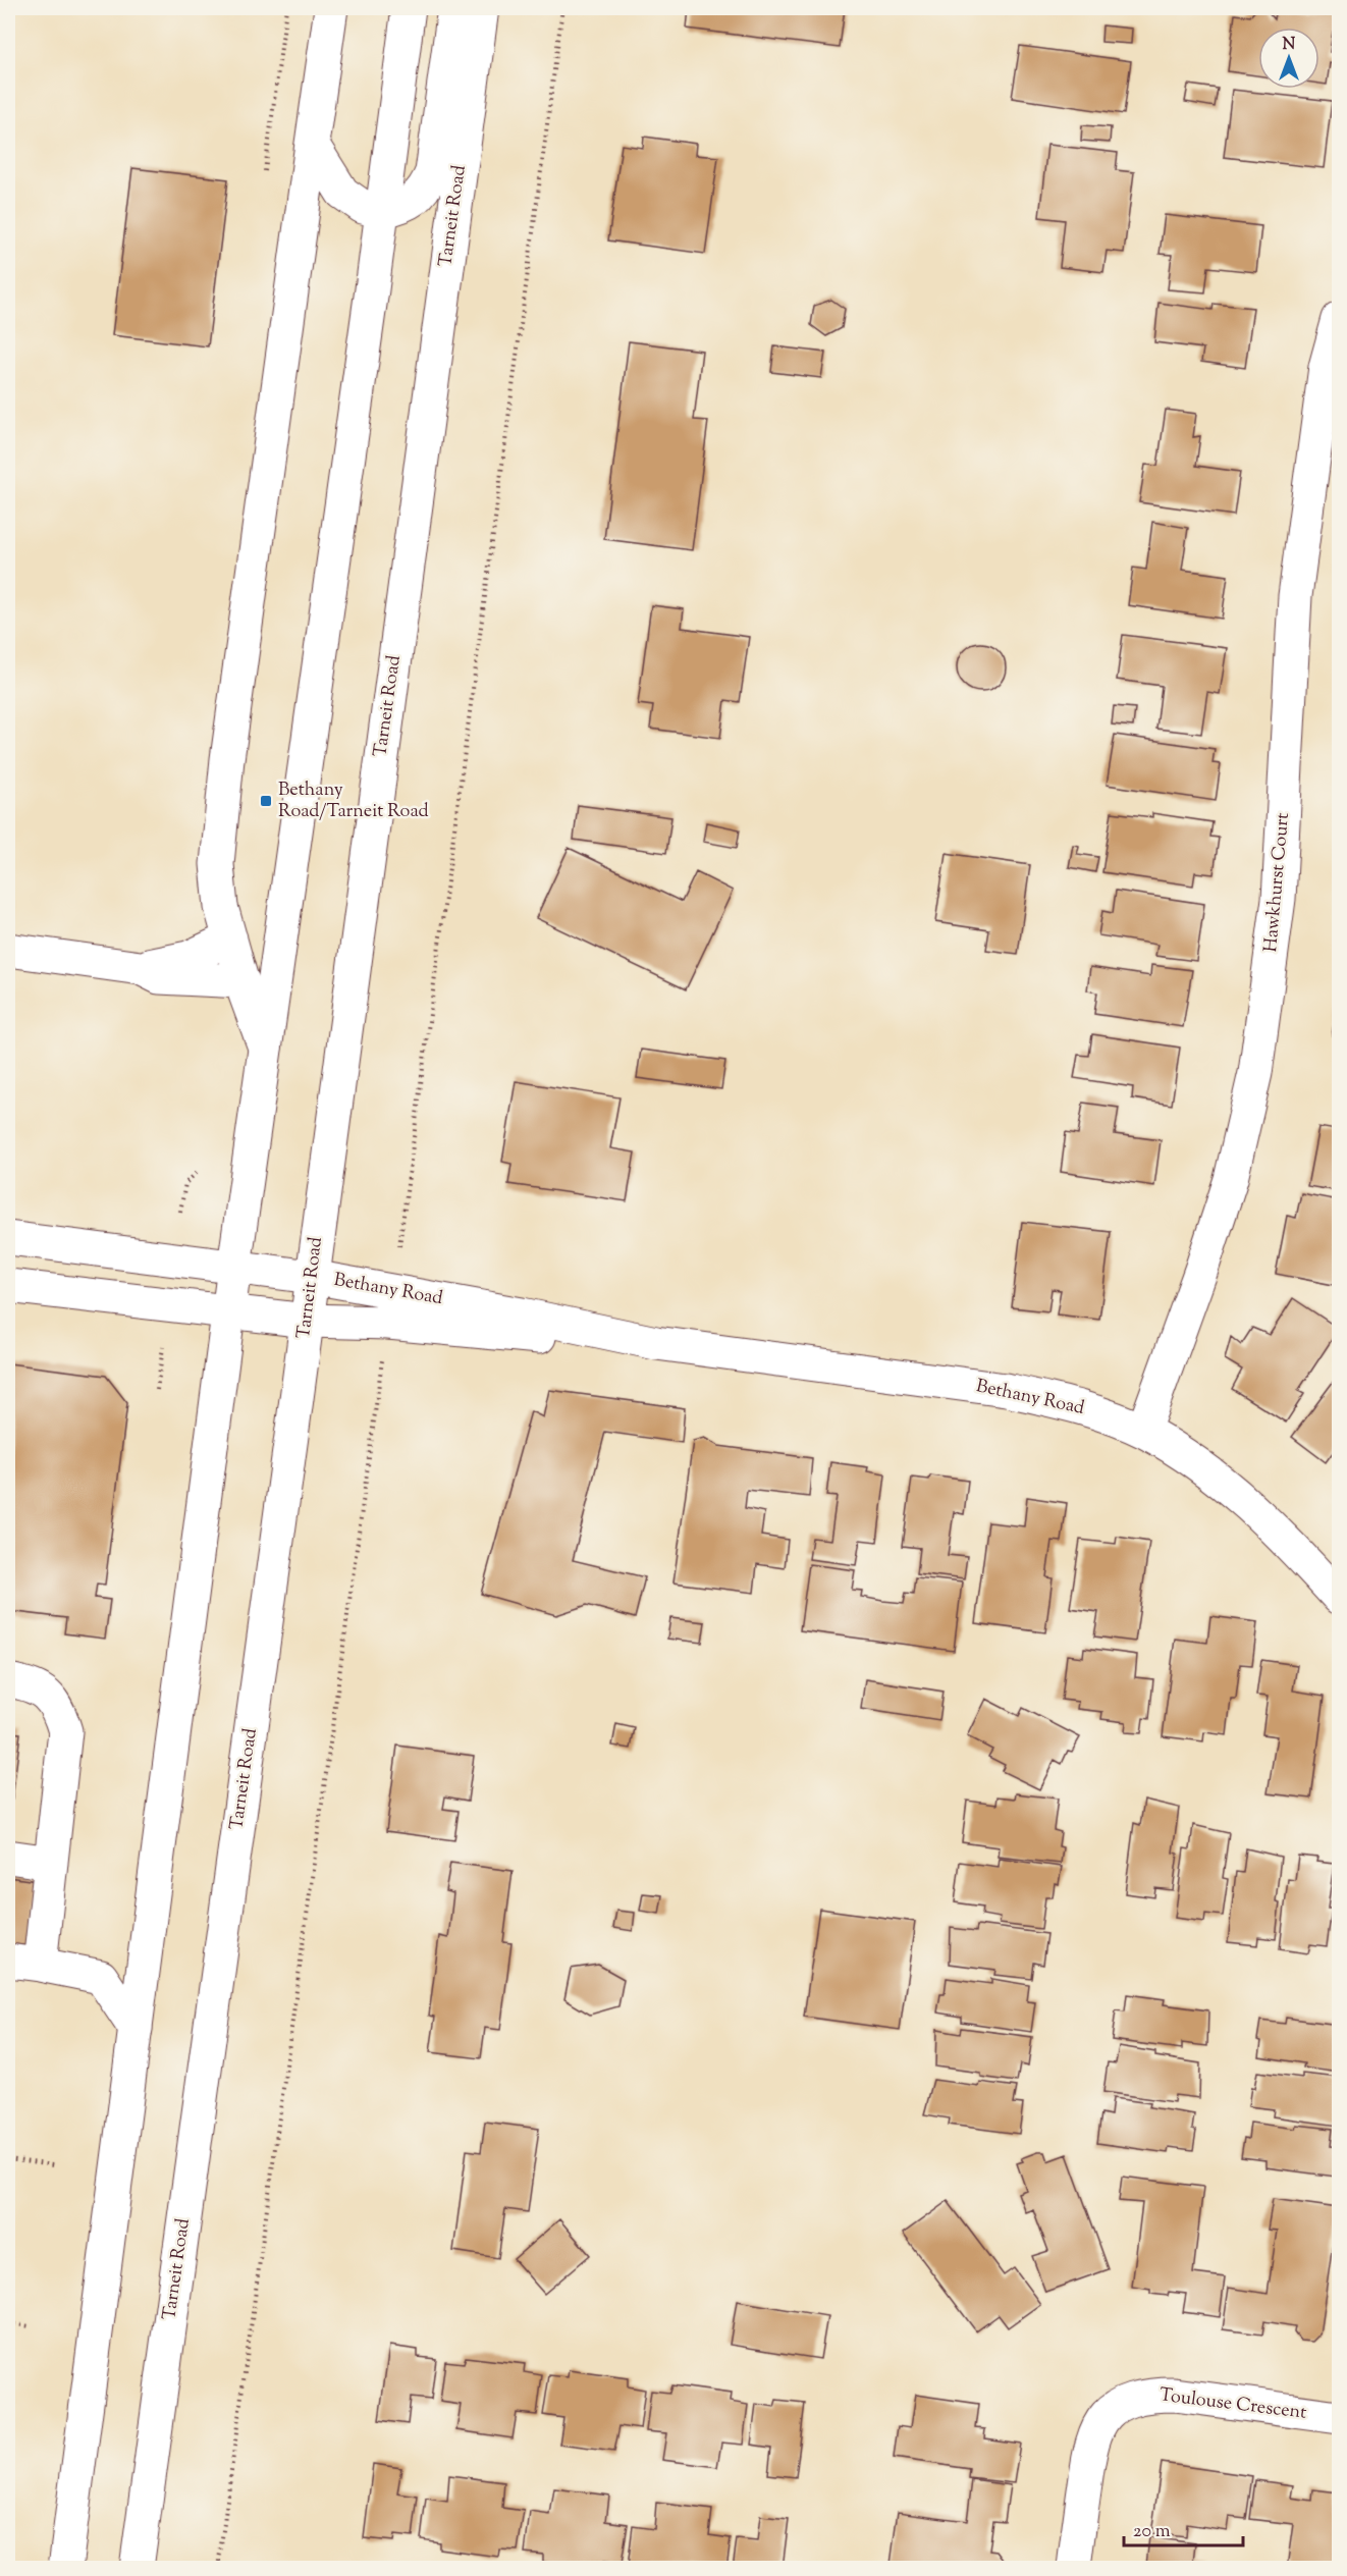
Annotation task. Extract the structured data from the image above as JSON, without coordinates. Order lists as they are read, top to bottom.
{
  "streets": {
    "main road": [
      "Tarneit Road",
      "Hawkhurst Court",
      "Bethany Road",
      "Toulouse Crescent"
    ]
  },
  "crossings": [
    ["Tarneit Road", "Bethany Road"],
    ["Hawkhurst Court", "Bethany Road"]
  ],
  "places": {
    "transit": ["Bethany Road/Tarneit Road"]
  },
  "scale_bar": "20 m",
  "north": "top"
}
